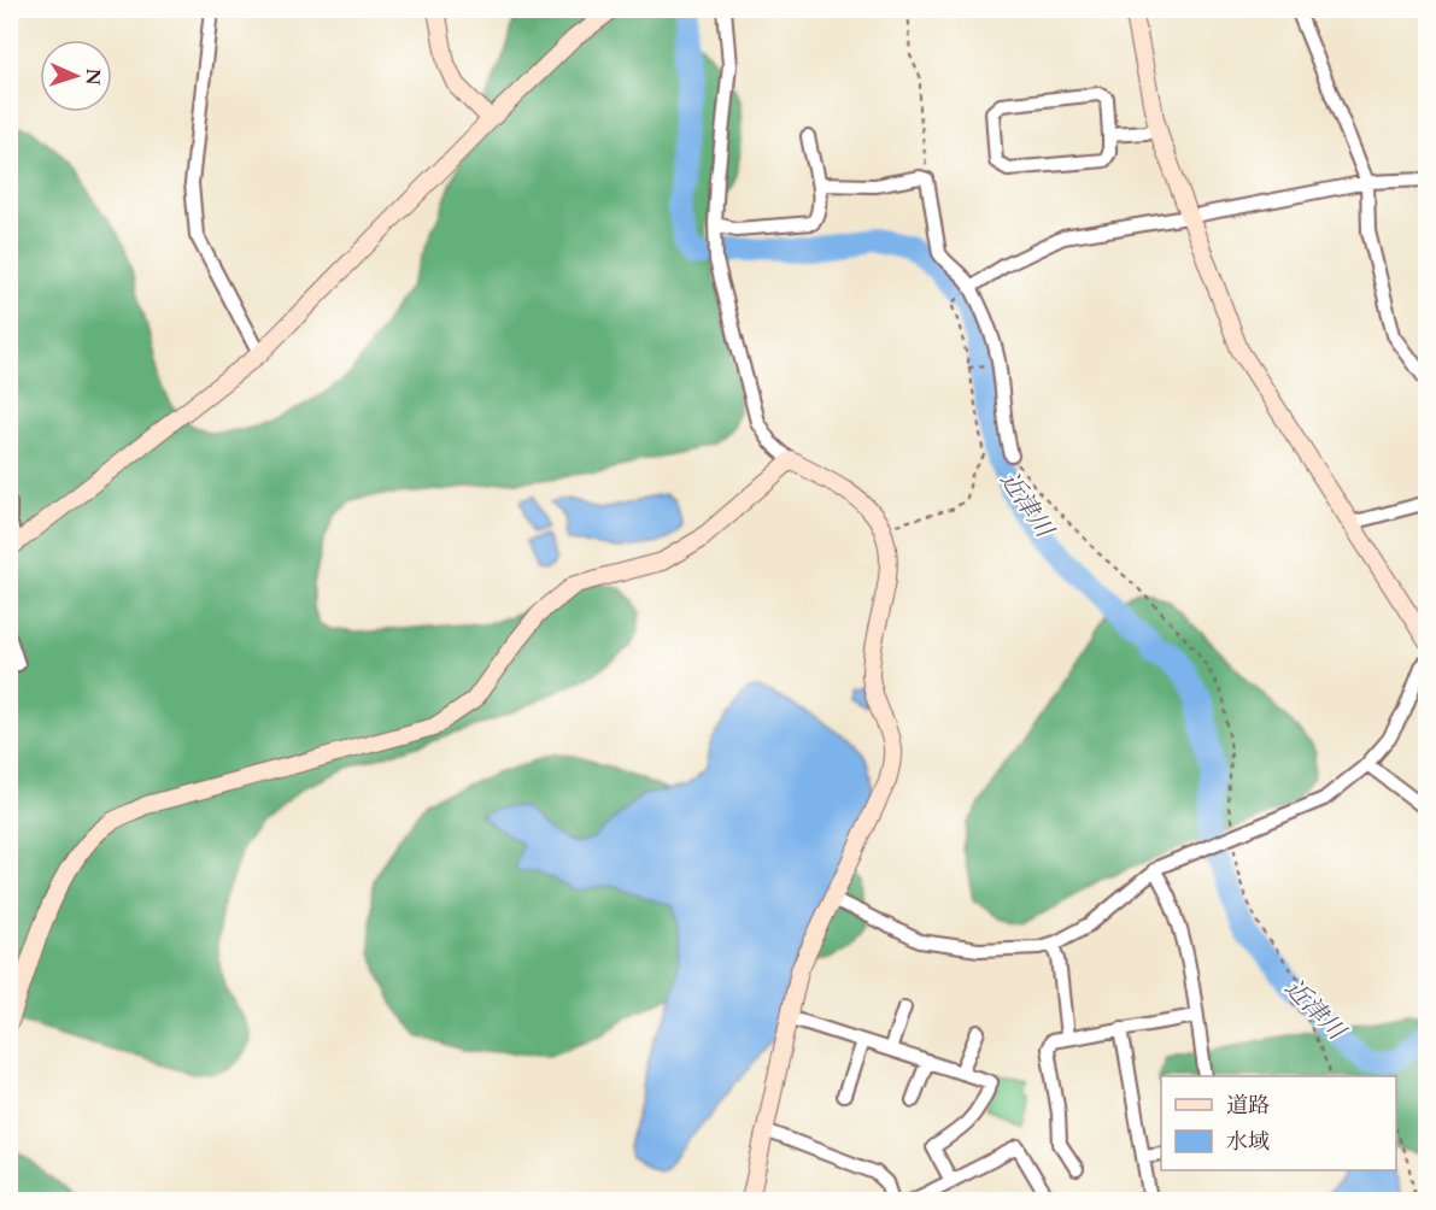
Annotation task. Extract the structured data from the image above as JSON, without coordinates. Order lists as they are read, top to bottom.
{
  "water": ["近津川"],
  "legend": ["道路", "水域"],
  "north": "right"
}
